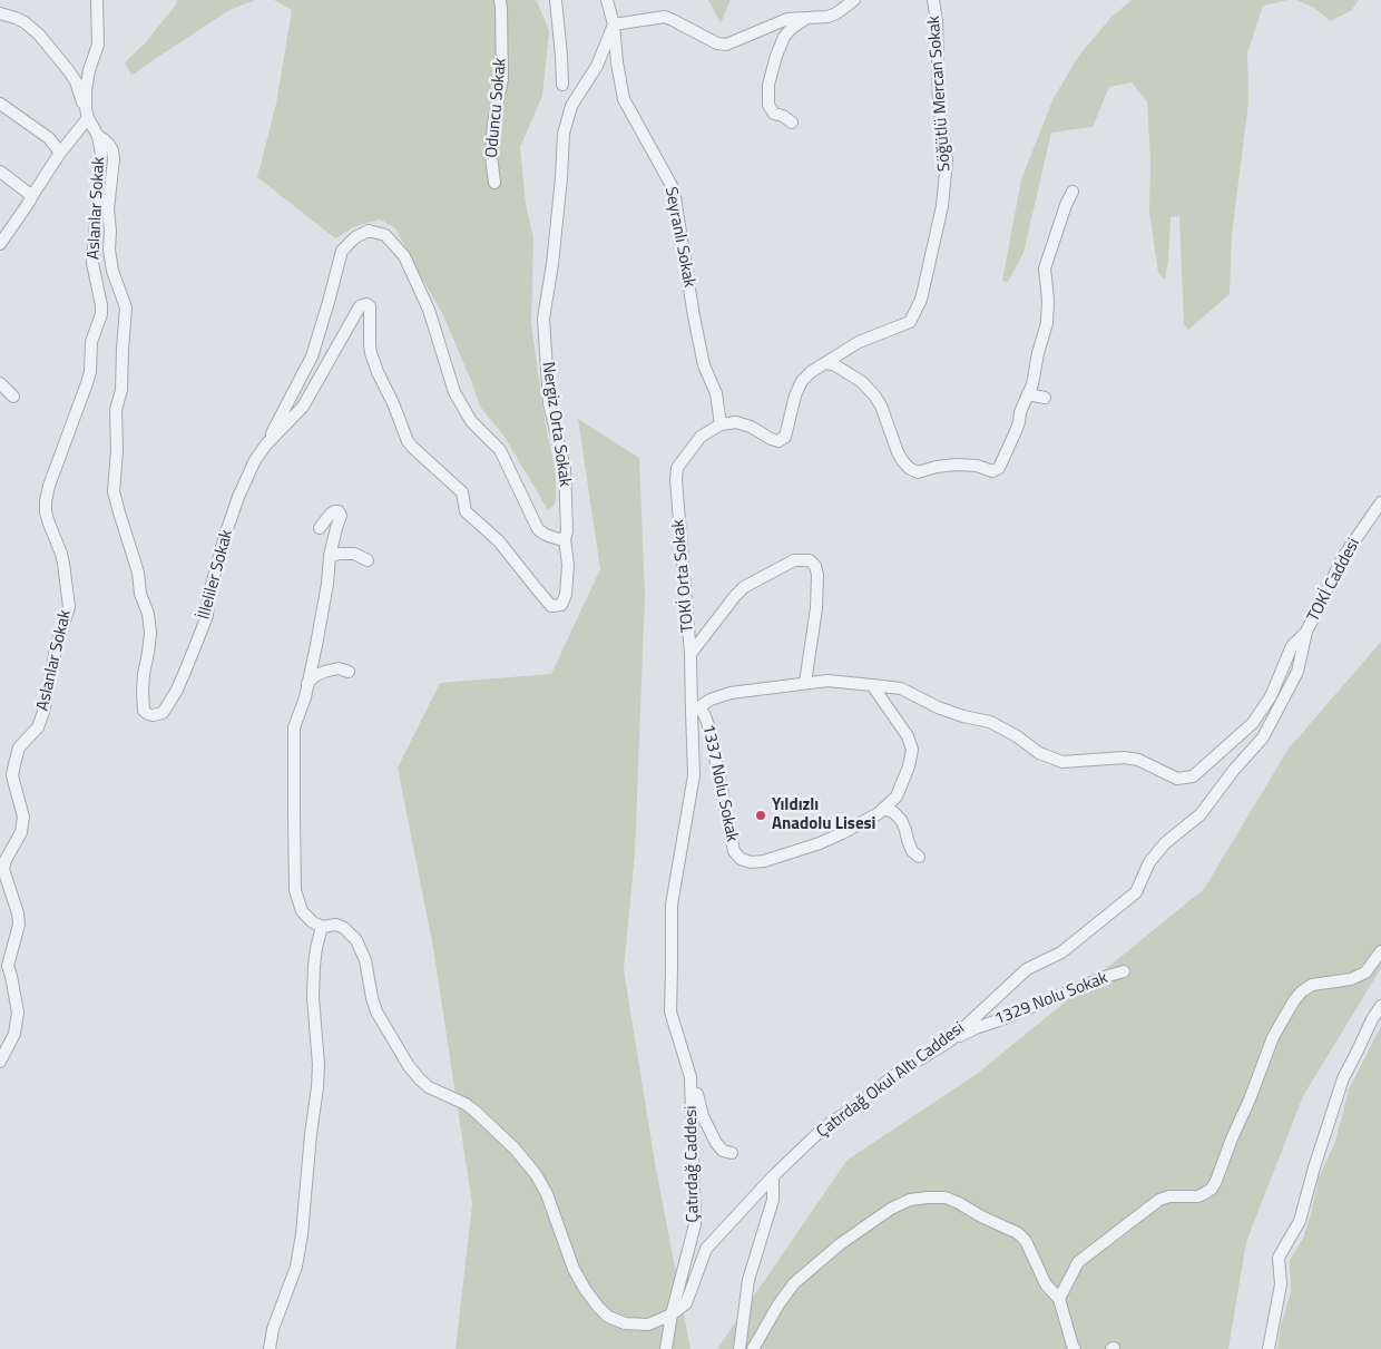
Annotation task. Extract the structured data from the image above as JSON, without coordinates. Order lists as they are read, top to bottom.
{
  "streets": {
    "street": [
      "Söğütlü Mercan Sokak",
      "Oduncu Sokak",
      "Aslanlar Sokak",
      "Seyranlı Sokak",
      "Nergiz Orta Sokak",
      "İlleliler Sokak",
      "TOKİ Orta Sokak",
      "TOKİ Caddesi",
      "1337 Nolu Sokak",
      "1329 Nolu Sokak",
      "Çatırdağ Okul Altı Caddesi",
      "Çatırdağ Caddesi"
    ]
  },
  "crossings": [
    ["Aslanlar Sokak", "İlleliler Sokak"],
    ["Seyranlı Sokak", "Nergiz Orta Sokak"],
    ["Seyranlı Sokak", "TOKİ Orta Sokak"],
    ["Nergiz Orta Sokak", "İlleliler Sokak"],
    ["TOKİ Orta Sokak", "1337 Nolu Sokak"],
    ["TOKİ Orta Sokak", "Çatırdağ Caddesi"],
    ["TOKİ Caddesi", "Çatırdağ Okul Altı Caddesi"],
    ["1337 Nolu Sokak", "Çatırdağ Caddesi"],
    ["1329 Nolu Sokak", "Çatırdağ Okul Altı Caddesi"],
    ["Çatırdağ Okul Altı Caddesi", "Çatırdağ Caddesi"]
  ],
  "places": ["Yıldızlı Anadolu Lisesi"]
}
